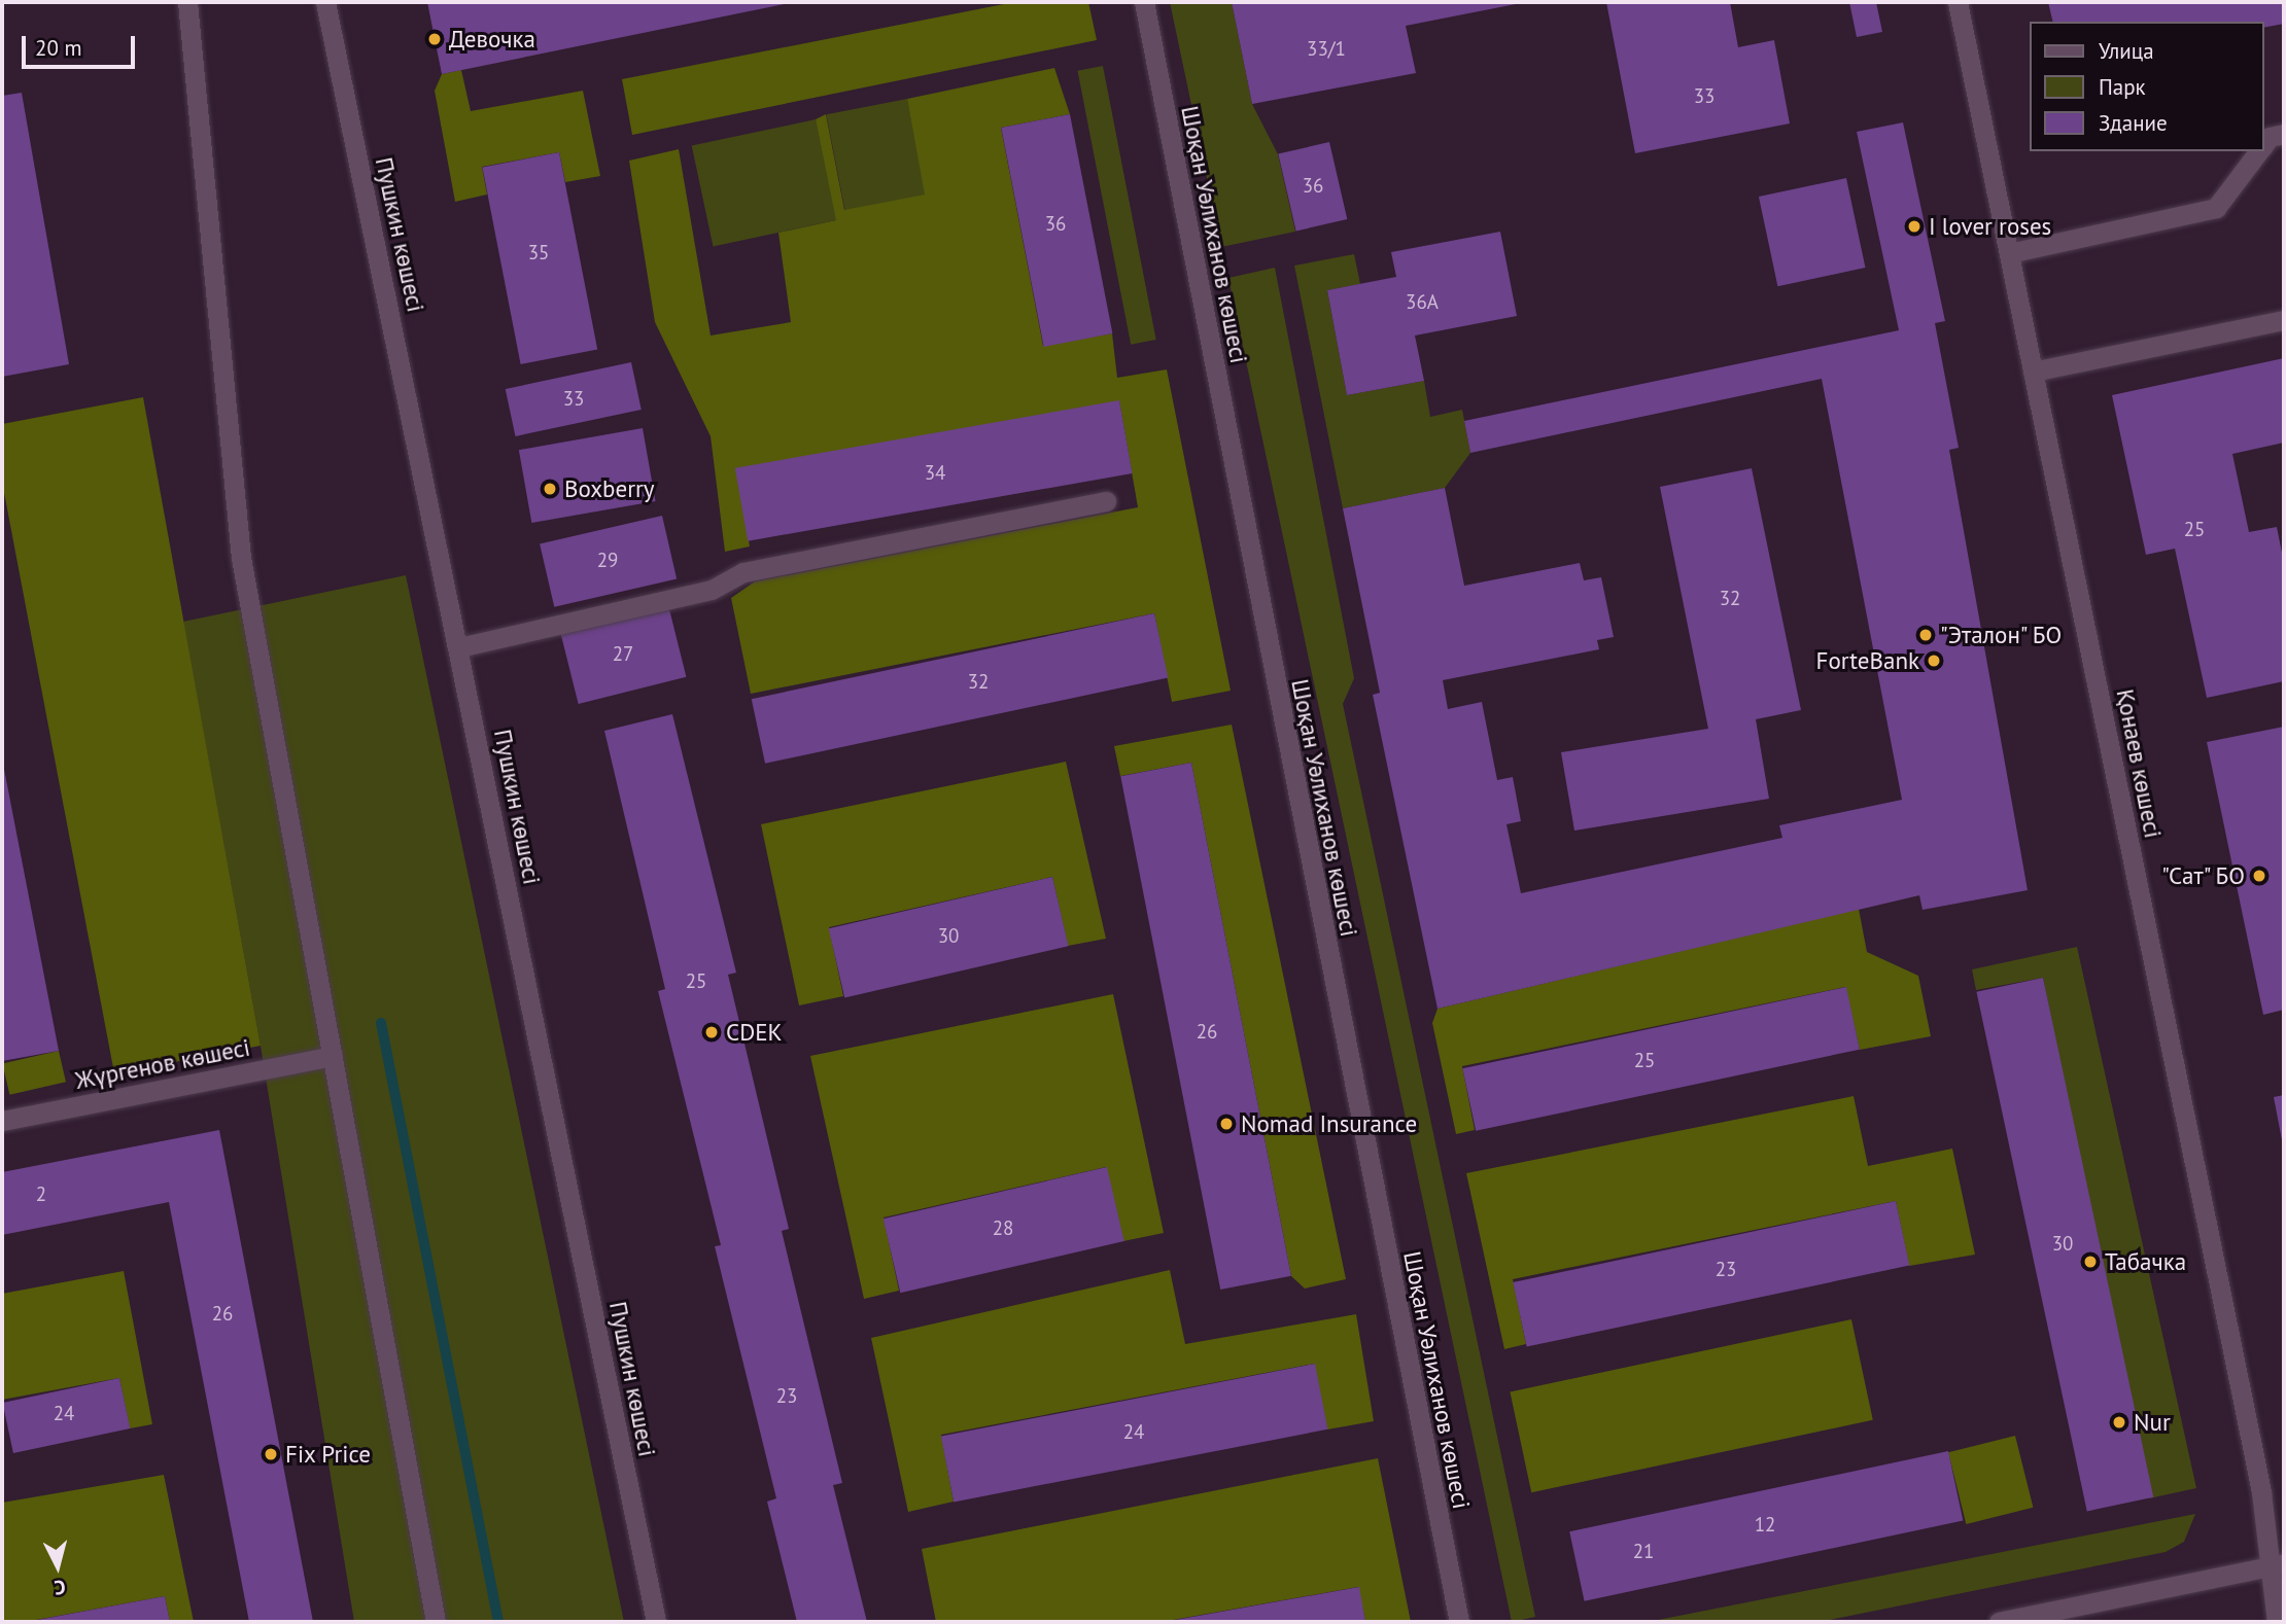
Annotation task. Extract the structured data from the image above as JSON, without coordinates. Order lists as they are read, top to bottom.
{
  "streets": {
    "street": [
      "Пушкин көшесі",
      "Шоқан Уәлиханов көшесі",
      "Қонаев көшесі",
      "Жүргенов көшесі"
    ]
  },
  "places": [
    "Девочка",
    "I lover roses",
    "Boxberry",
    "\"Эталон\" БО",
    "ForteBank",
    "\"Сат\" БО",
    "CDEK",
    "Nomad Insurance",
    "Табачка",
    "Nur",
    "Fix Price"
  ],
  "house_numbers": [
    "33/1",
    "33",
    "36",
    "36",
    "35",
    "36А",
    "33",
    "34",
    "25",
    "29",
    "32",
    "27",
    "32",
    "30",
    "25",
    "26",
    "25",
    "2",
    "28",
    "30",
    "23",
    "26",
    "23",
    "24",
    "24",
    "12",
    "21"
  ],
  "legend": ["Улица", "Парк", "Здание"],
  "scale_bar": "20 m",
  "north": "bottom"
}
